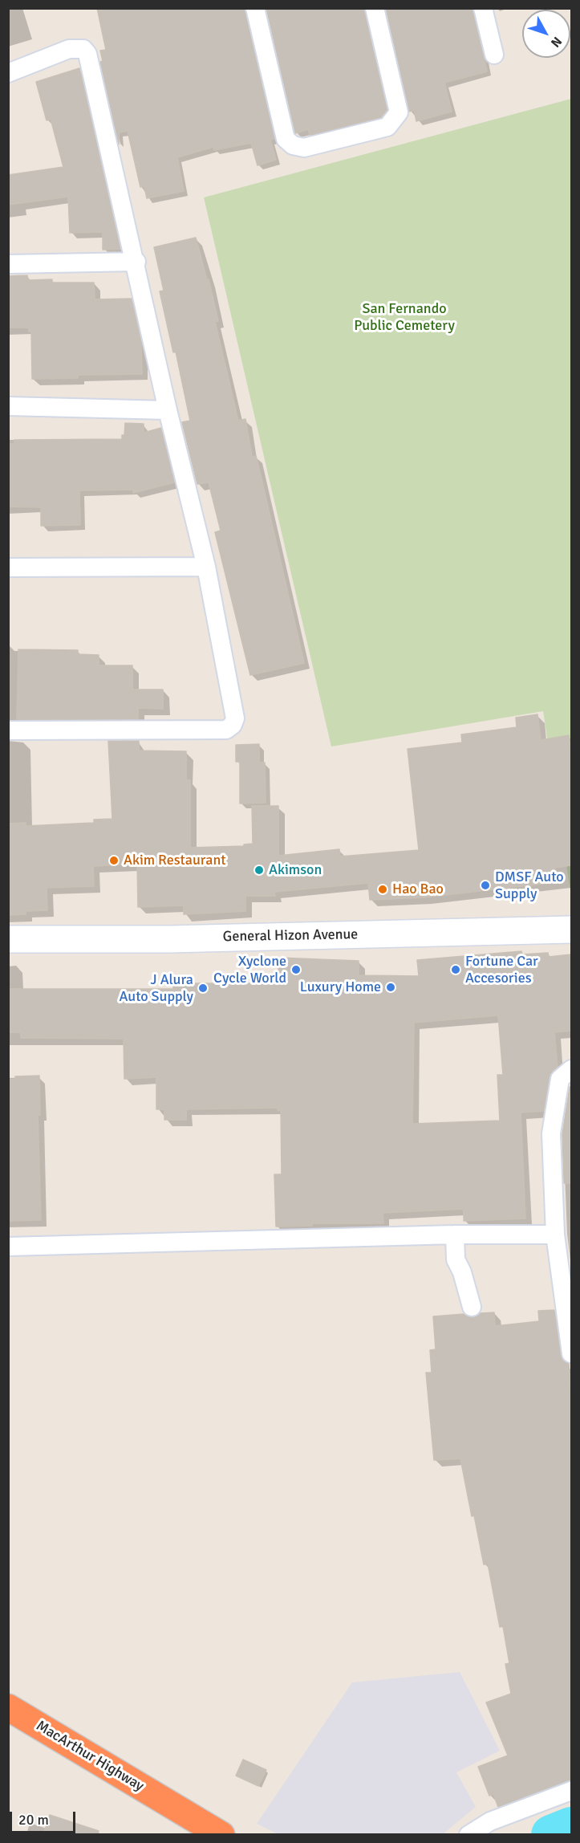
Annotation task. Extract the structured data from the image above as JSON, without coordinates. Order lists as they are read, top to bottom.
{
  "streets": {
    "highway": ["MacArthur Highway"],
    "main road": ["General Hizon Avenue"]
  },
  "parks": ["San Fernando Public Cemetery"],
  "places": [
    "Akim Restaurant",
    "Akimson",
    "DMSF Auto Supply",
    "Hao Bao",
    "Xyclone Cycle World",
    "Fortune Car Accesories",
    "Luxury Home",
    "J Alura Auto Supply"
  ],
  "scale_bar": "20 m",
  "north": "bottom right"
}
